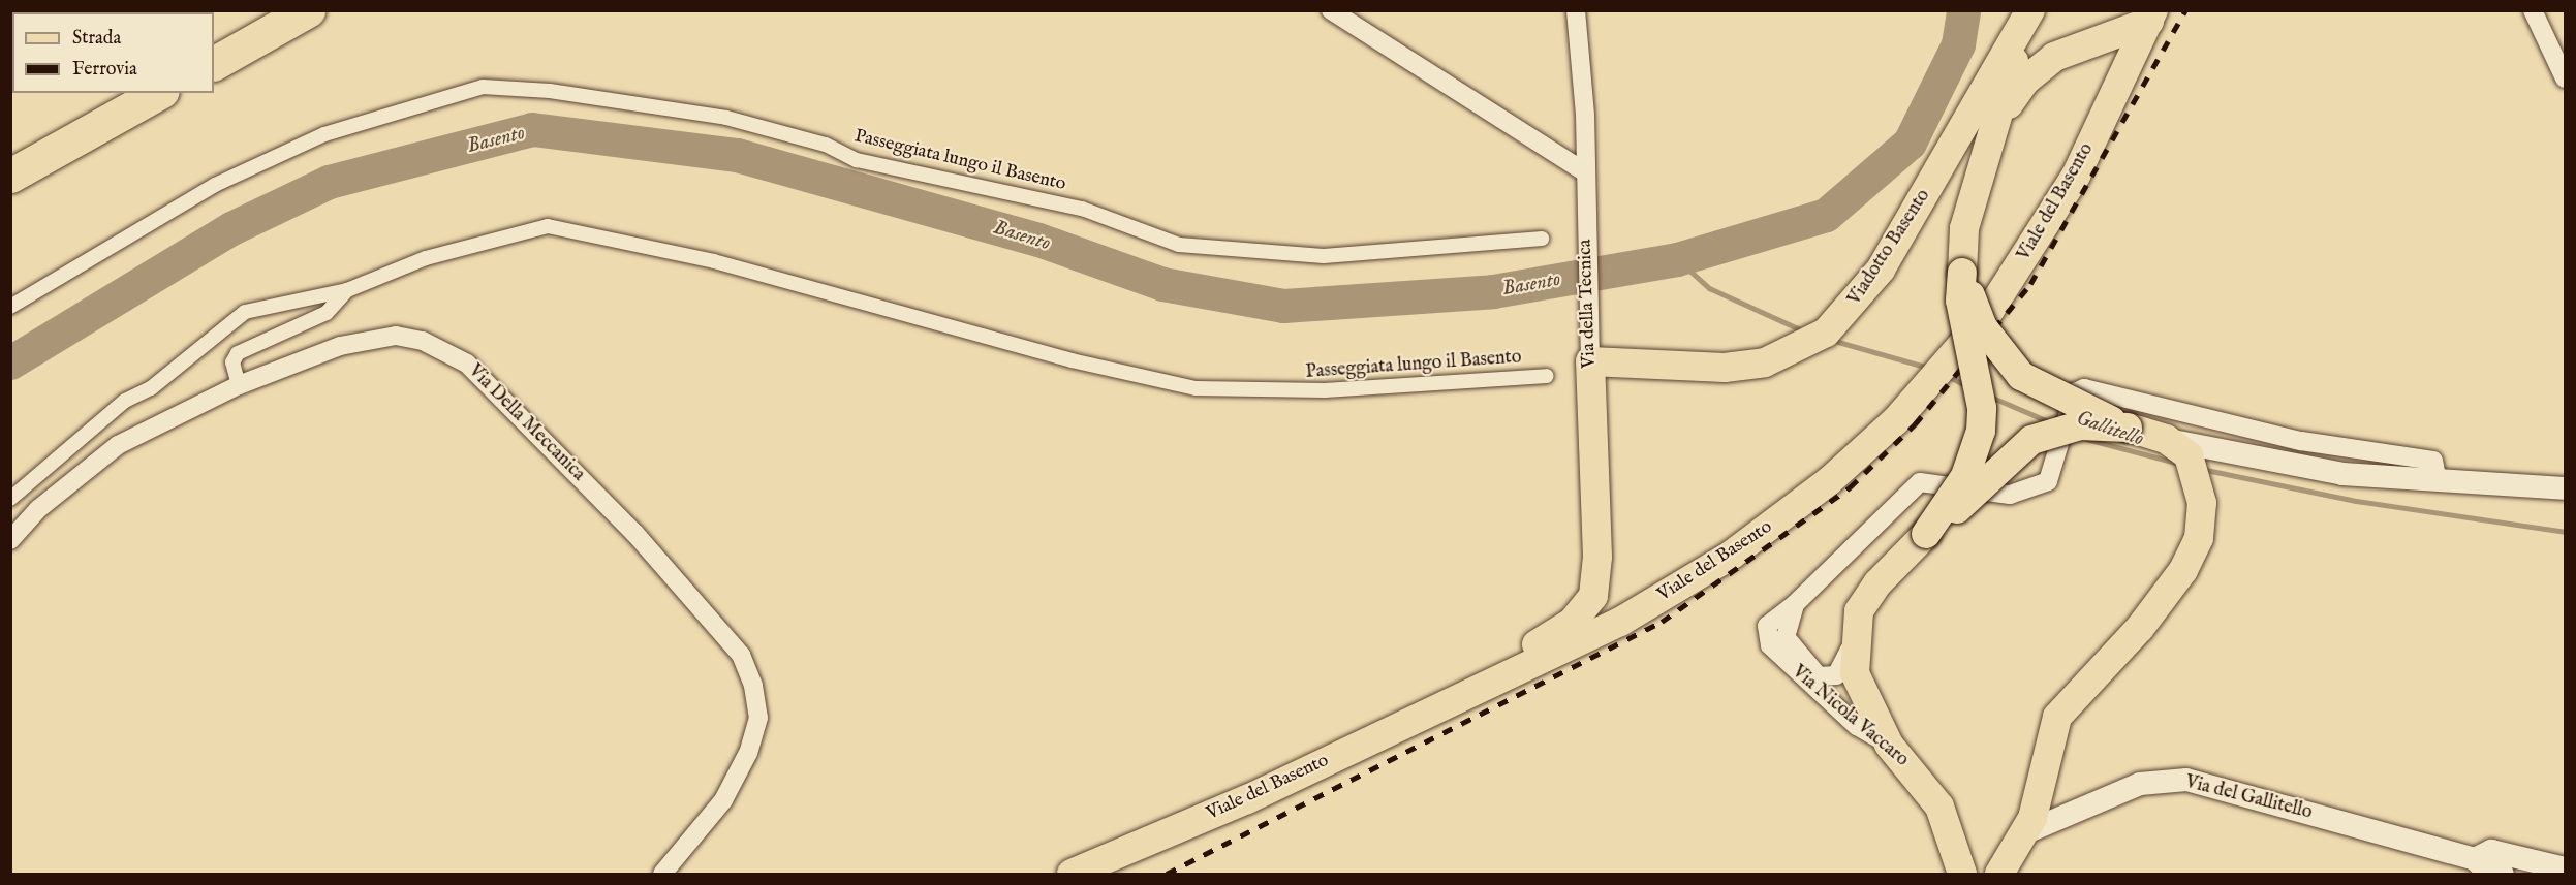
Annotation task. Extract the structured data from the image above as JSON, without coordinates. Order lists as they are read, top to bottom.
{
  "streets": {
    "main road": [
      "Viale del Basento",
      "Viadotto Basento",
      "Via della Tecnica",
      "Via Nicola Vaccaro"
    ],
    "street": ["Passeggiata lungo il Basento", "Via Della Meccanica", "Via del Gallitello"]
  },
  "crossings": [
    ["Passeggiata lungo il Basento", "Via Della Meccanica"],
    ["Viadotto Basento", "Via della Tecnica"]
  ],
  "water": ["Basento", "Gallitello"],
  "legend": ["Strada", "Ferrovia"]
}
